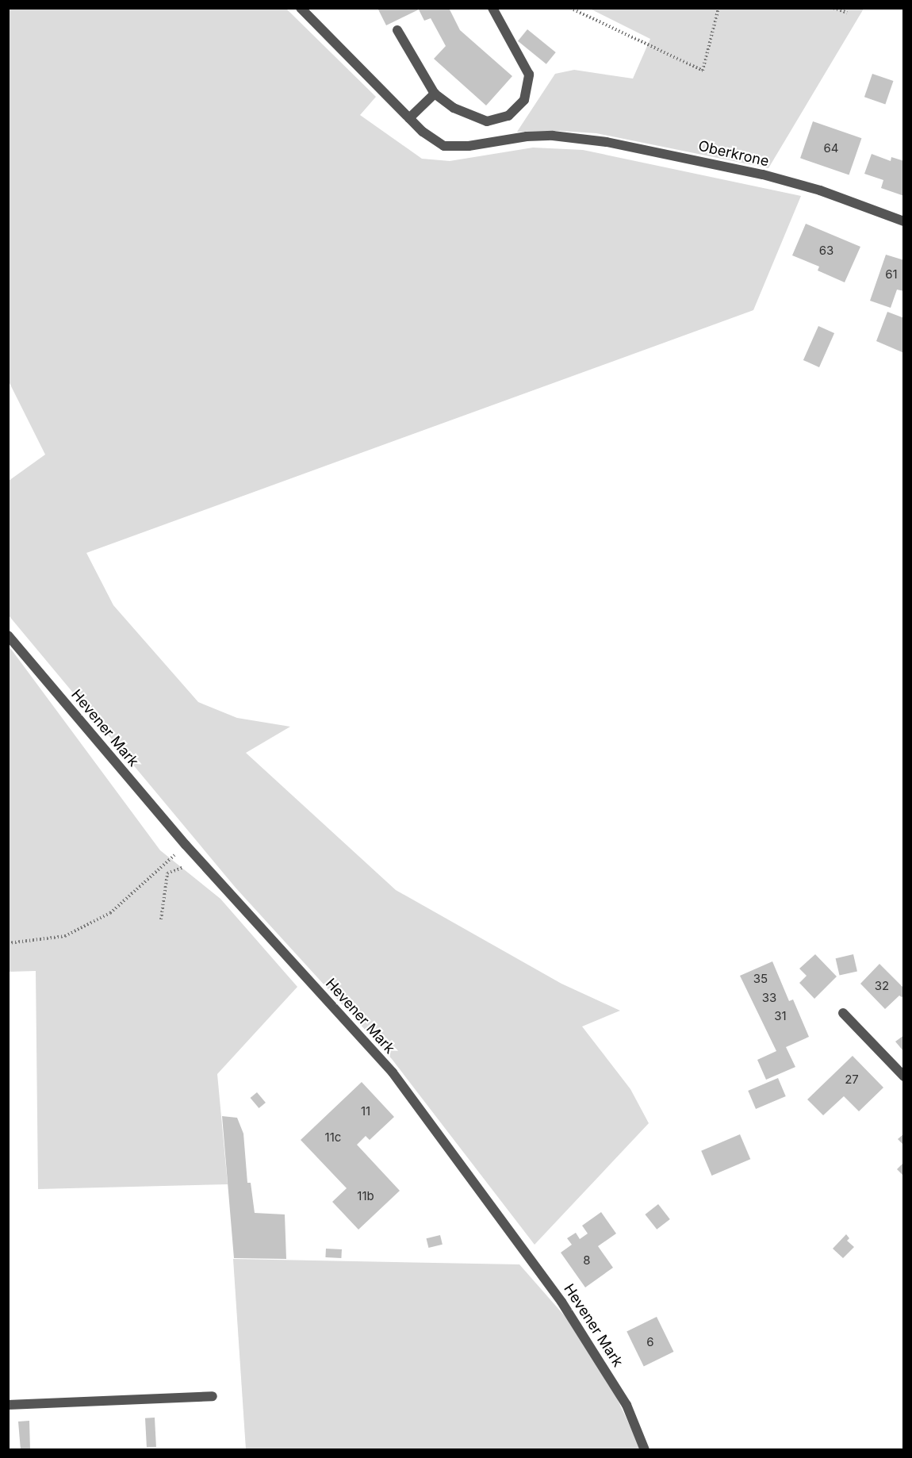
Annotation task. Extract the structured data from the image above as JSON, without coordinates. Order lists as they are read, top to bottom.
{
  "streets": {
    "street": ["Oberkrone", "Hevener Mark"]
  },
  "house_numbers": [
    "64",
    "63",
    "61",
    "35",
    "32",
    "33",
    "31",
    "27",
    "11",
    "11c",
    "11b",
    "8",
    "6"
  ]
}
